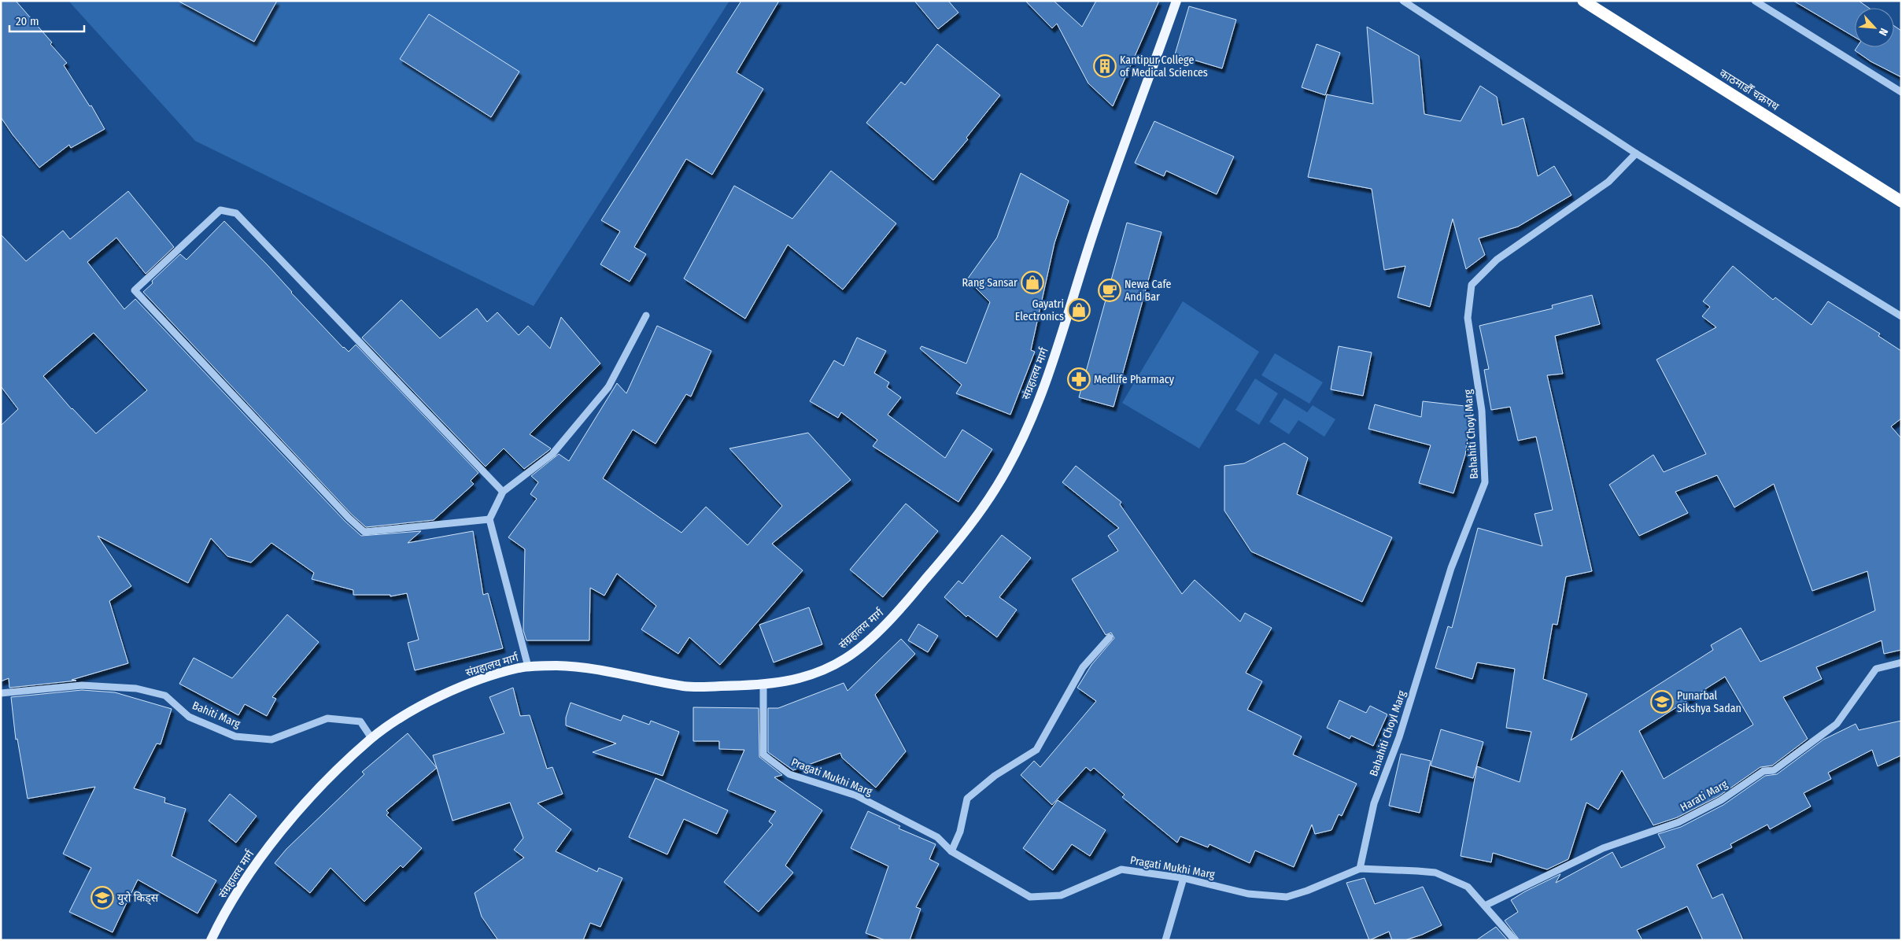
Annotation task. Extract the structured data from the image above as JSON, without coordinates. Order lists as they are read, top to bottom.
{
  "streets": {
    "highway": ["काठमाडाैँ चक्रपथ"],
    "main road": ["संग्रहालय मार्ग"],
    "street": [
      "Bahahiti Choyl Marg",
      "Bahiti Marg",
      "Pragati Mukhi Marg",
      "Harati Marg"
    ]
  },
  "crossings": [
    ["संग्रहालय मार्ग", "Bahiti Marg"],
    ["संग्रहालय मार्ग", "Pragati Mukhi Marg"],
    ["Bahahiti Choyl Marg", "Pragati Mukhi Marg"],
    ["Pragati Mukhi Marg", "Harati Marg"]
  ],
  "places": {
    "building": ["Kantipur College of Medical Sciences"],
    "shop": ["Rang Sansar", "Gayatri Electronics"],
    "cafe": ["Newa Cafe And Bar"],
    "pharmacy": ["Medlife Pharmacy"],
    "school or university": ["Punarbal Sikshya Sadan", "युरो किड्स"]
  },
  "scale_bar": "20 m",
  "north": "bottom right"
}
